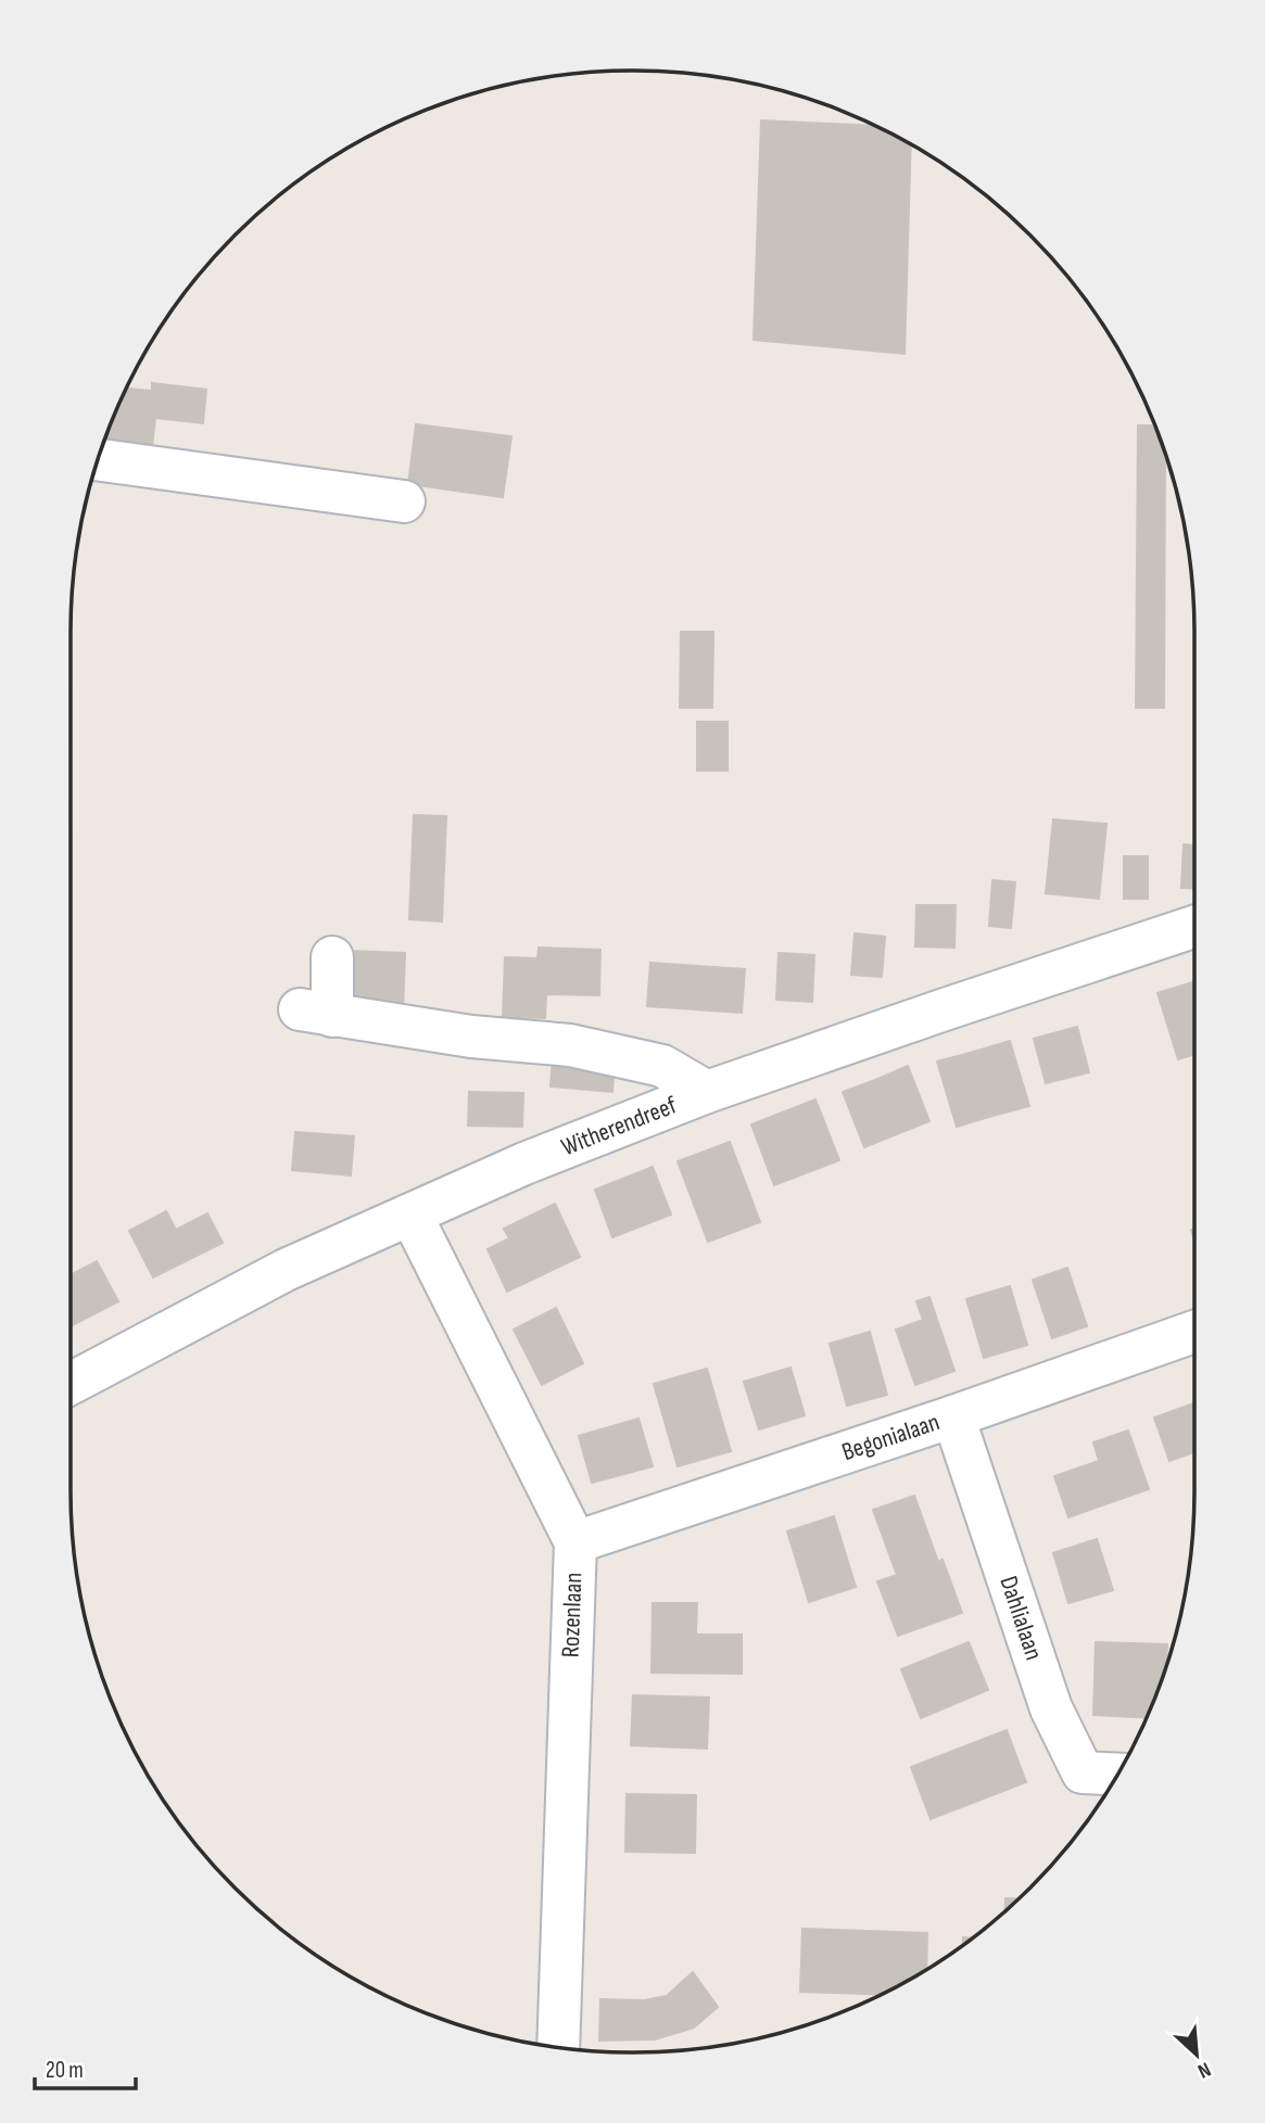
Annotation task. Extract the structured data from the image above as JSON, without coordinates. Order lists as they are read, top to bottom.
{
  "streets": {
    "street": [
      "Witherendreef",
      "Begonialaan",
      "Rozenlaan",
      "Dahlialaan"
    ]
  },
  "crossings": [
    ["Witherendreef", "Rozenlaan"],
    ["Begonialaan", "Rozenlaan"],
    ["Begonialaan", "Dahlialaan"]
  ],
  "scale_bar": "20 m",
  "north": "bottom right"
}
